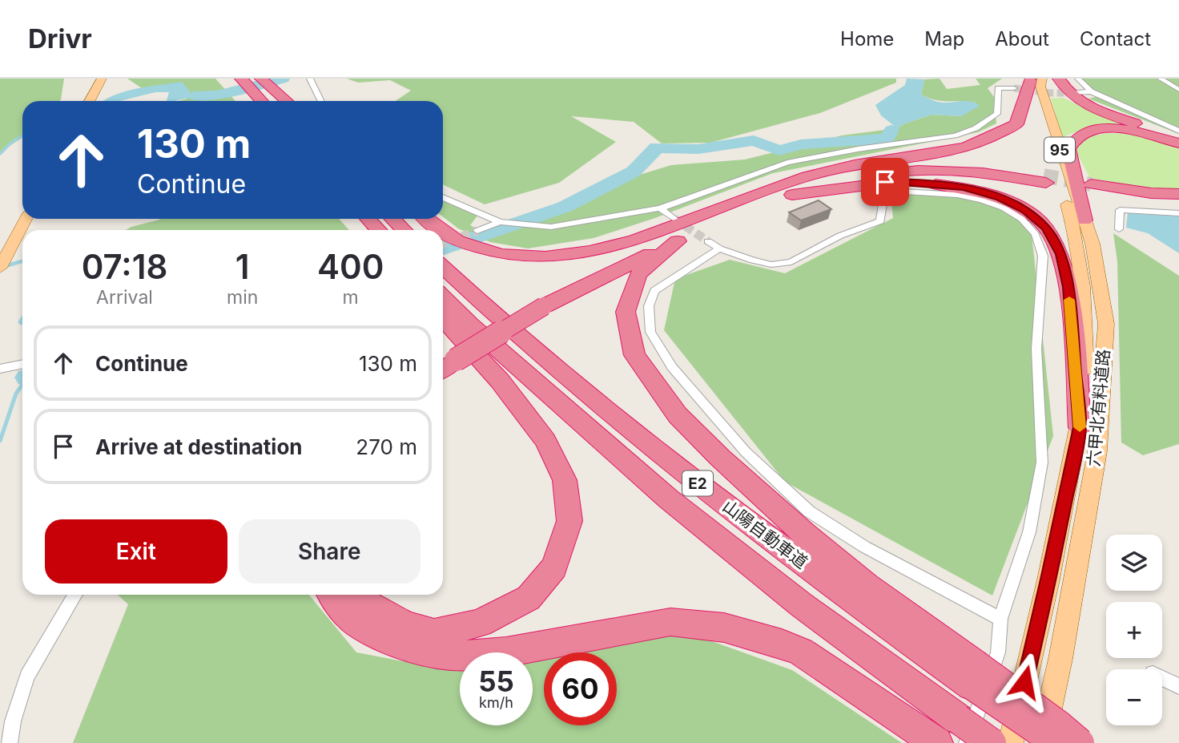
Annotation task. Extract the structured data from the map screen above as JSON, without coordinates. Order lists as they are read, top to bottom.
{
  "streets": {
    "highway": ["E2", "山陽自動車道"],
    "main road": ["95", "六甲北有料道路"]
  },
  "page": {
    "header": "Drivr",
    "nav": [
      "Home",
      "Map",
      "About",
      "Contact"
    ],
    "turn": ["130 m", "Continue"],
    "eta": [
      "07:18",
      "Arrival",
      "1",
      "min",
      "400",
      "m"
    ],
    "list": [
      {
        "name": "Continue",
        "value": "130 m"
      },
      {
        "name": "Arrive at destination",
        "value": "270 m"
      }
    ],
    "buttons": ["Exit", "Share"],
    "map_buttons": ["+", "−"],
    "speed": "55 km/h",
    "limit": "60"
  }
}
